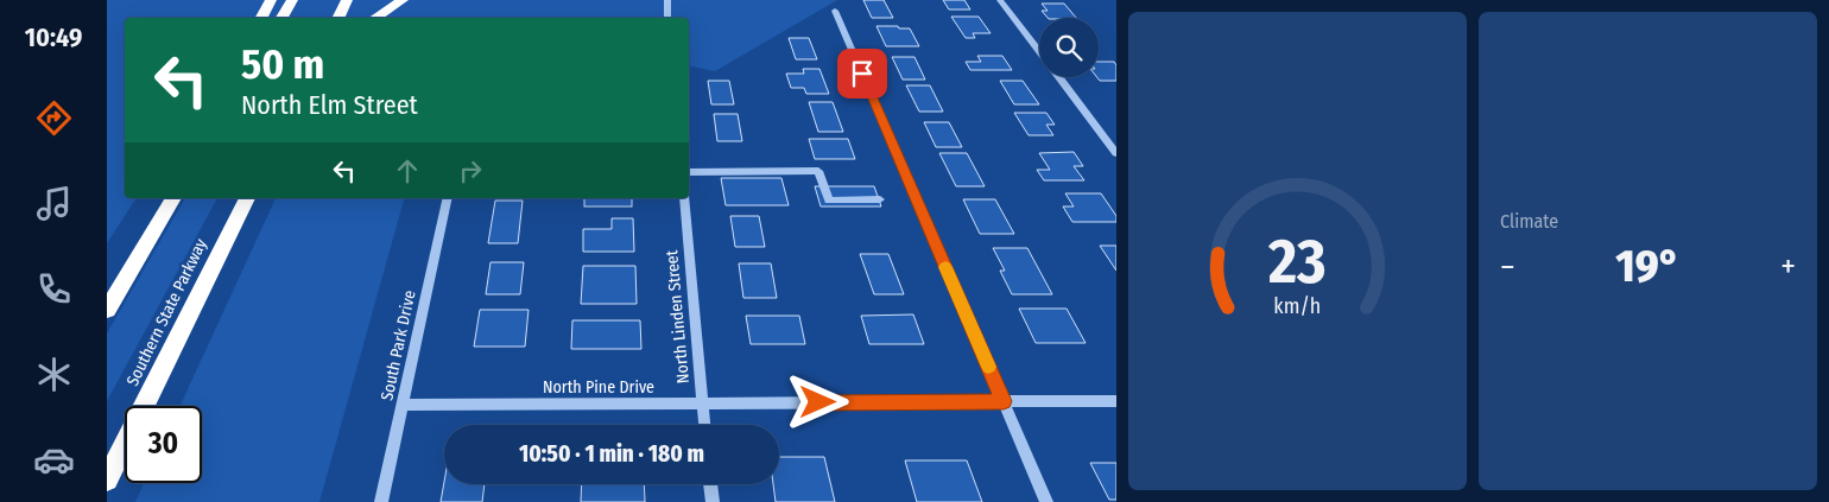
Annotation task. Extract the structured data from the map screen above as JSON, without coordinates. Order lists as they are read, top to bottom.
{
  "streets": {
    "highway": ["Southern State Parkway"],
    "street": ["North Linden Street", "South Park Drive", "North Pine Drive"]
  },
  "crossings": [
    ["North Linden Street", "North Pine Drive"],
    ["South Park Drive", "North Pine Drive"]
  ],
  "page": {
    "tabs": "10:49",
    "tile": "Climate",
    "turn": ["50 m", "North Elm Street"],
    "heat": ["−", "19°", "+"],
    "limit": "30",
    "trip": "10:50 · 1 min · 180 m",
    "gauge": ["23", "km/h"]
  }
}
